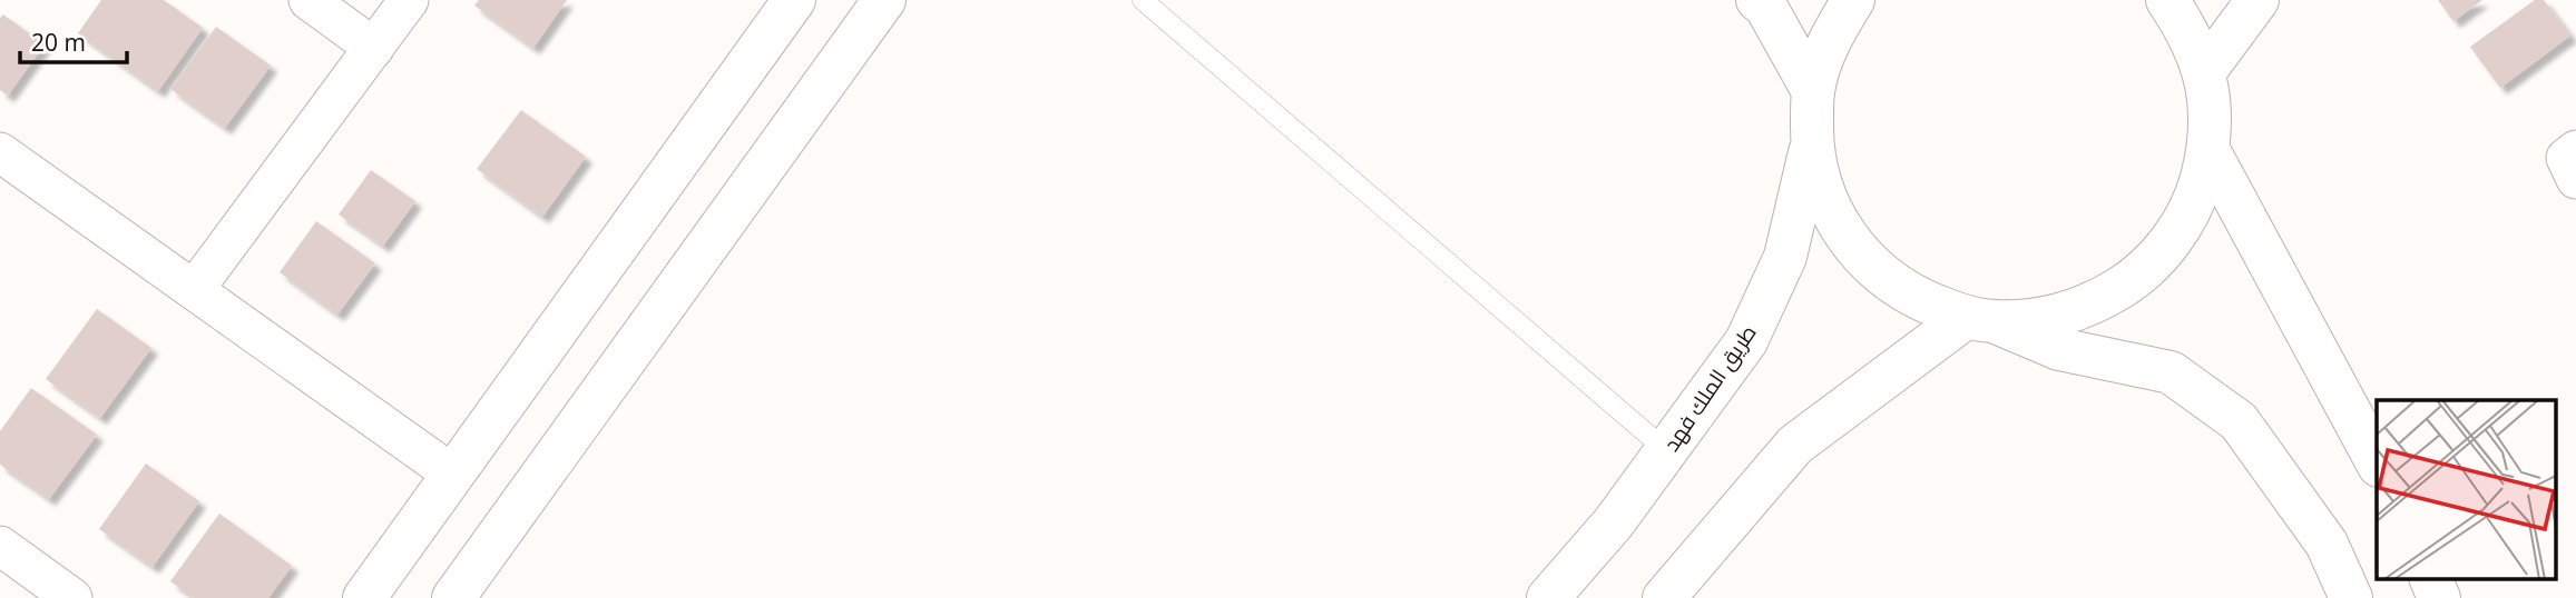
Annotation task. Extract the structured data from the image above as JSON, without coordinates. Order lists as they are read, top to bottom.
{
  "streets": {
    "street": ["طريق الملك فهد"]
  },
  "scale_bar": "20 m"
}
